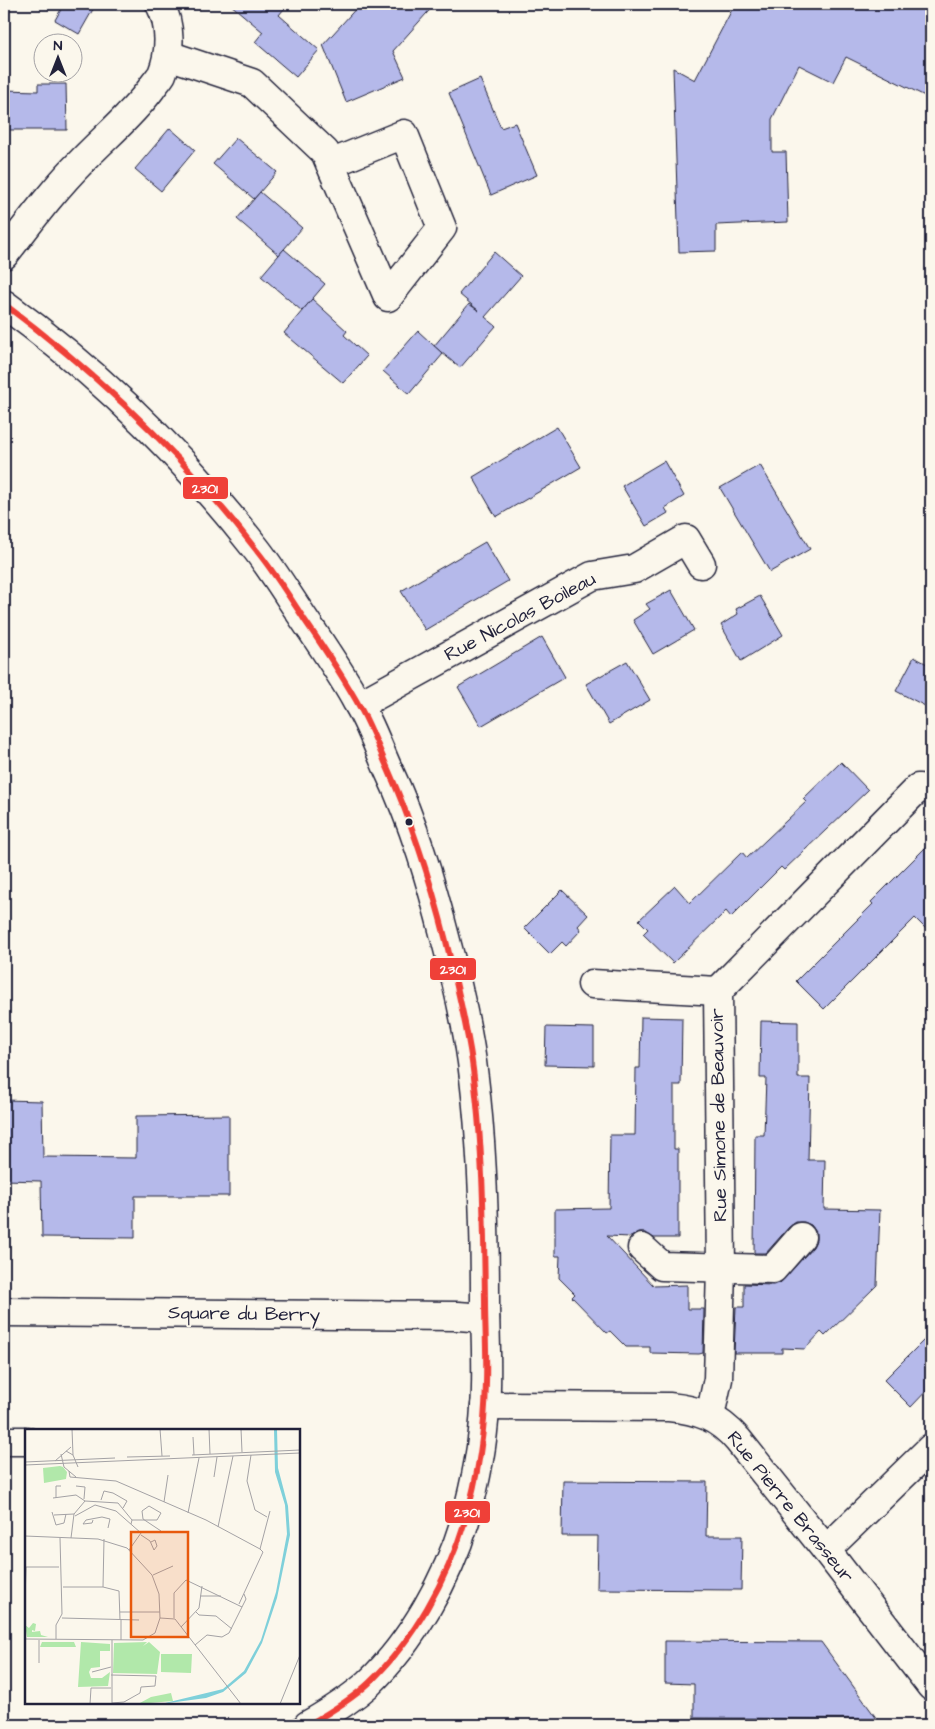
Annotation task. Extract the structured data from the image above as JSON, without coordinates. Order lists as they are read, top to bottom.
{
  "streets": {
    "street": [
      "Rue Nicolas Boileau",
      "Rue Simone de Beauvoir",
      "Square du Berry",
      "Rue Pierre Brasseur"
    ]
  },
  "crossings": [
    ["Rue Simone de Beauvoir", "Rue Pierre Brasseur"]
  ],
  "lines": ["transit line 2301"],
  "north": "top"
}
